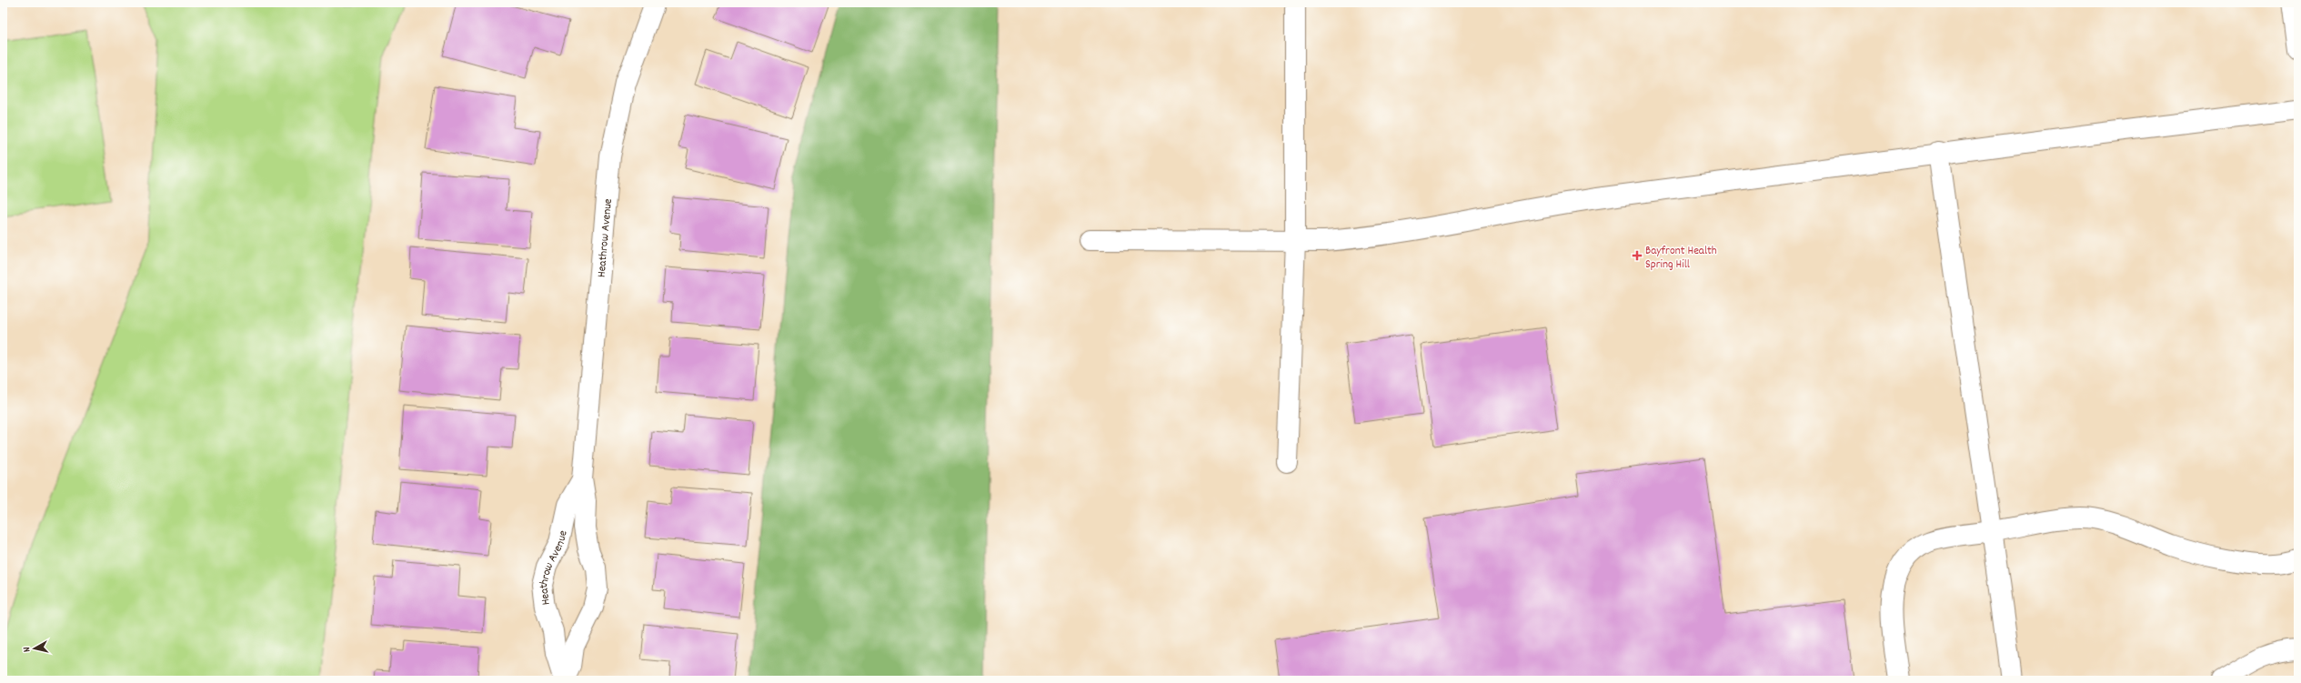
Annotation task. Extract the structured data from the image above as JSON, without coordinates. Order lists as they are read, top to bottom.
{
  "streets": {
    "street": ["Heathrow Avenue"]
  },
  "places": {
    "health": ["Bayfront Health Spring Hill"]
  },
  "north": "left"
}
